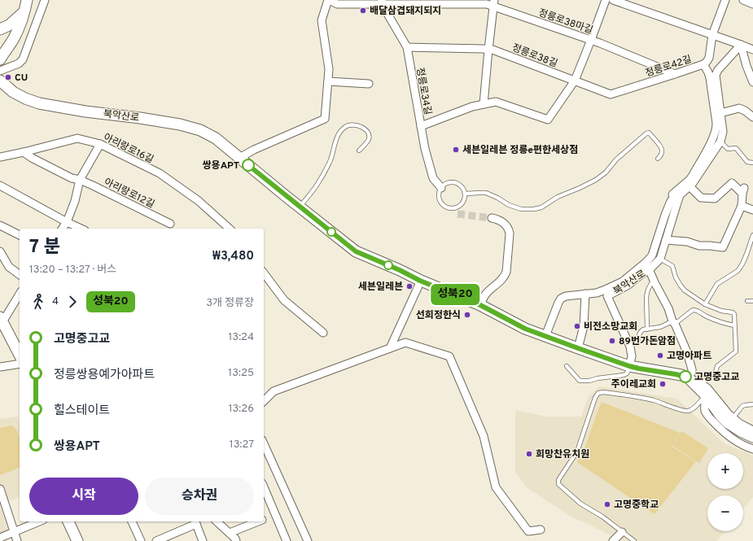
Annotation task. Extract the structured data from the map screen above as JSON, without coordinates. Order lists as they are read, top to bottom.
{
  "streets": {
    "street": [
      "정릉로38마길",
      "정릉로38길",
      "정릉로42길",
      "정릉로34길",
      "북악산로",
      "아리랑로16길",
      "아리랑로12길"
    ]
  },
  "crossings": [
    ["정릉로38마길", "정릉로42길"],
    ["정릉로38마길", "정릉로34길"],
    ["정릉로38길", "정릉로42길"],
    ["정릉로38길", "정릉로34길"],
    ["아리랑로16길", "아리랑로12길"]
  ],
  "places": [
    "배달삼겹돼지되지",
    "CU",
    "세븐일레븐 정릉e편한세상점",
    "쌍용APT",
    "세븐일레븐",
    "선희정한식",
    "비전소망교회",
    "89번가돈암점",
    "고명아파트",
    "고명중고교",
    "주이레교회",
    "희망찬유치원",
    "고명중학교"
  ],
  "lines": ["bus line 성북20"],
  "page": {
    "on_map": "성북20",
    "heading": ["7 분", "13:20 – 13:27 · 버스", "₩3,480"],
    "legs": ["4", "성북20", "3개 정류장"],
    "list": [
      {
        "name": "고명중고교",
        "value": "13:24"
      },
      {
        "name": "정릉쌍용예가아파트",
        "value": "13:25"
      },
      {
        "name": "힐스테이트",
        "value": "13:26"
      },
      {
        "name": "쌍용APT",
        "value": "13:27"
      }
    ],
    "map_buttons": ["+", "−"],
    "buttons": ["시작", "승차권"]
  }
}
